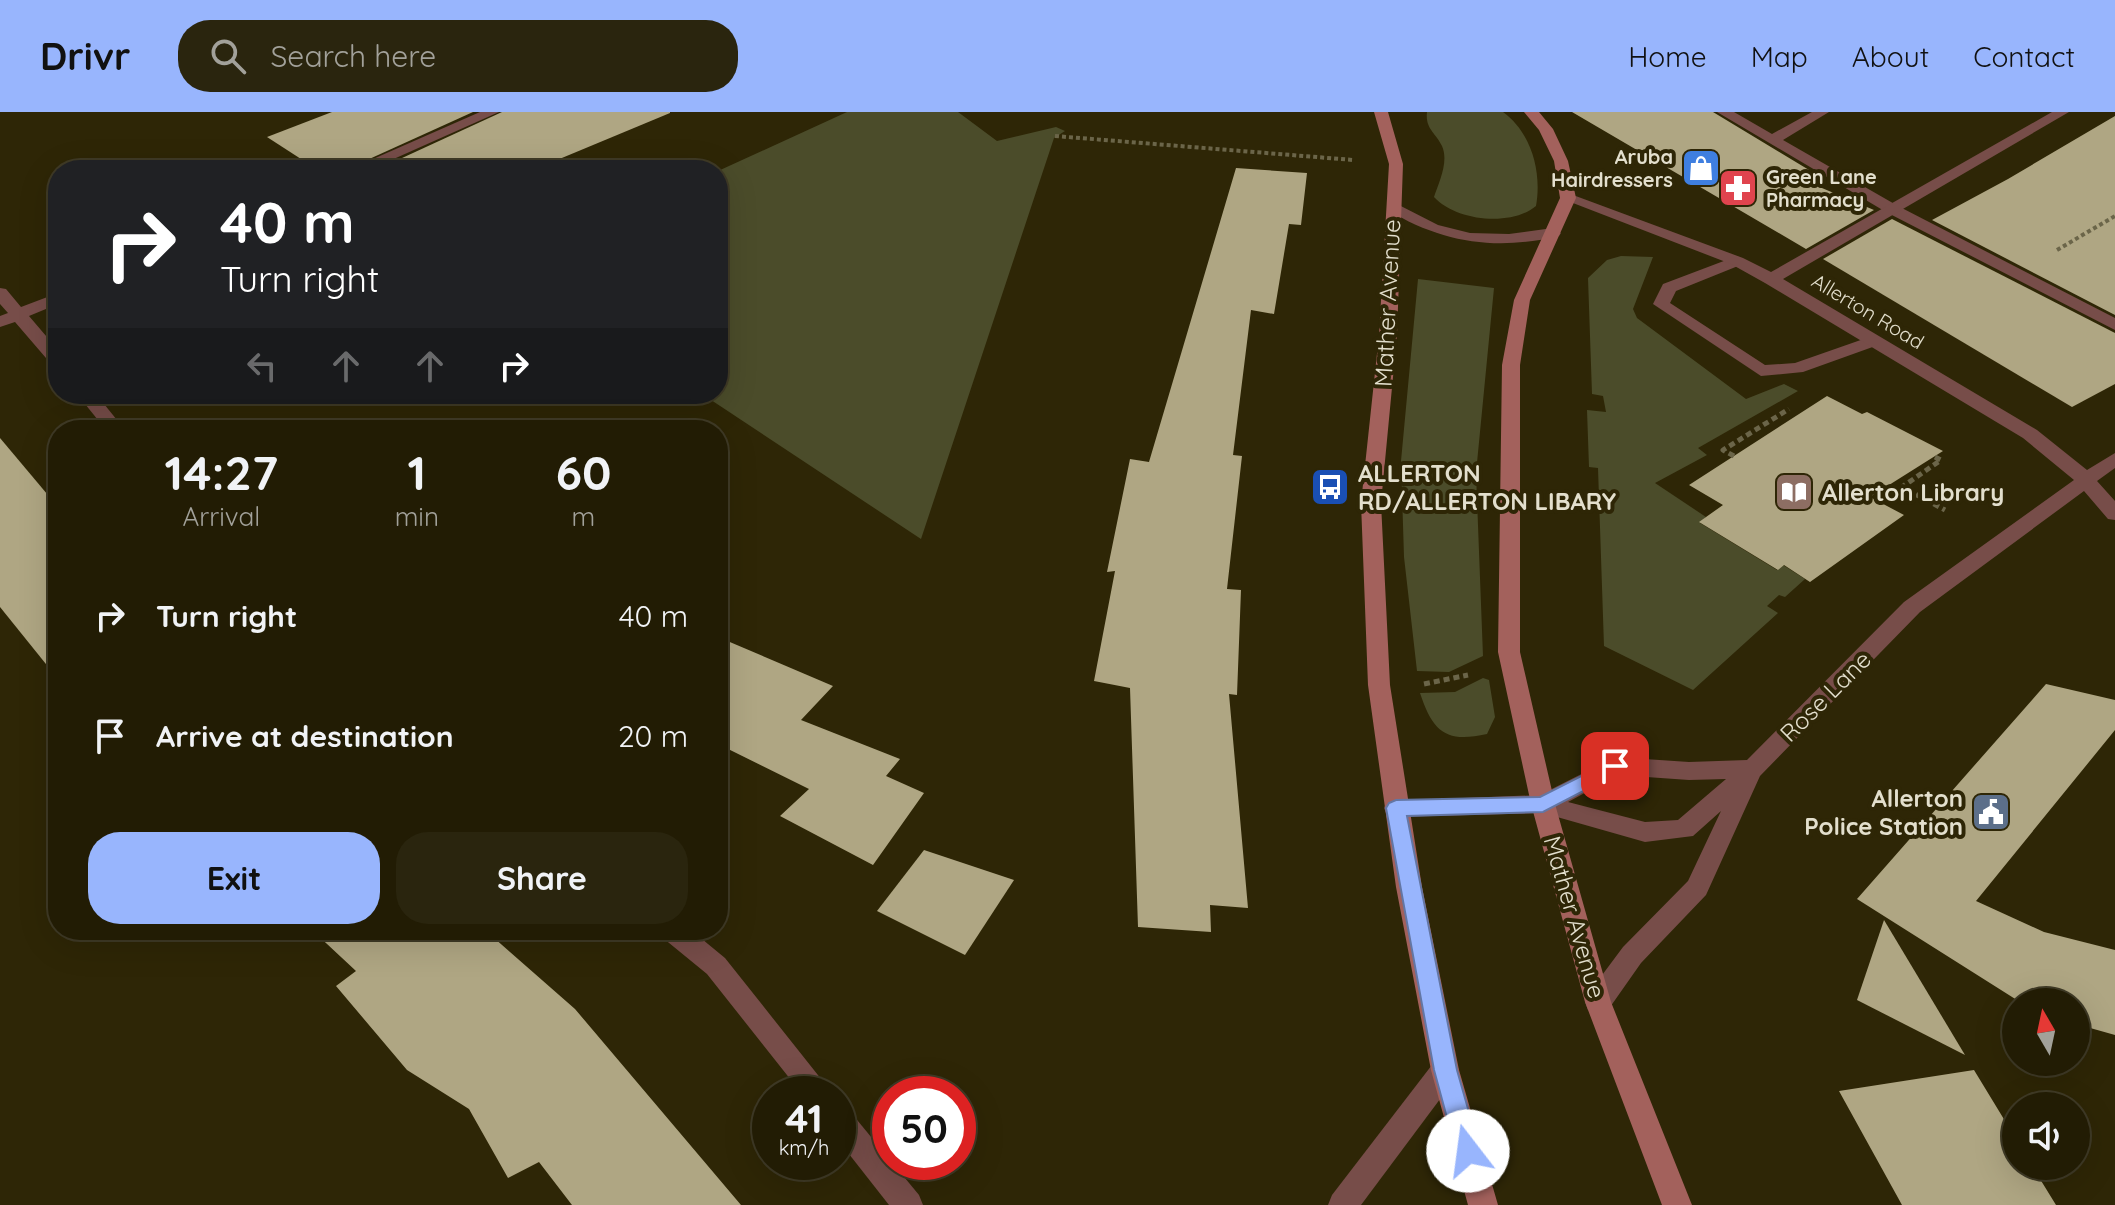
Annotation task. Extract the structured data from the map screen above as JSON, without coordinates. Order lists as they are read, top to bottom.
{
  "streets": {
    "main road": ["Mather Avenue"],
    "street": ["Allerton Road", "Rose Lane"]
  },
  "crossings": [
    ["Mather Avenue", "Allerton Road"],
    ["Mather Avenue", "Rose Lane"],
    ["Allerton Road", "Rose Lane"]
  ],
  "places": {
    "shop": ["Aruba Hairdressers"],
    "pharmacy": ["Green Lane Pharmacy"],
    "bus stop": ["ALLERTON RD/ALLERTON LIBARY"],
    "library": ["Allerton Library"],
    "public building": ["Allerton Police Station"]
  },
  "north": "top",
  "page": {
    "header": "Drivr",
    "search": "Search here",
    "nav": [
      "Home",
      "Map",
      "About",
      "Contact"
    ],
    "turn": ["40 m", "Turn right"],
    "eta": [
      "14:27",
      "Arrival",
      "1",
      "min",
      "60",
      "m"
    ],
    "list": [
      {
        "name": "Turn right",
        "value": "40 m"
      },
      {
        "name": "Arrive at destination",
        "value": "20 m"
      }
    ],
    "buttons": ["Exit", "Share"],
    "speed": "41 km/h",
    "limit": "50"
  }
}
